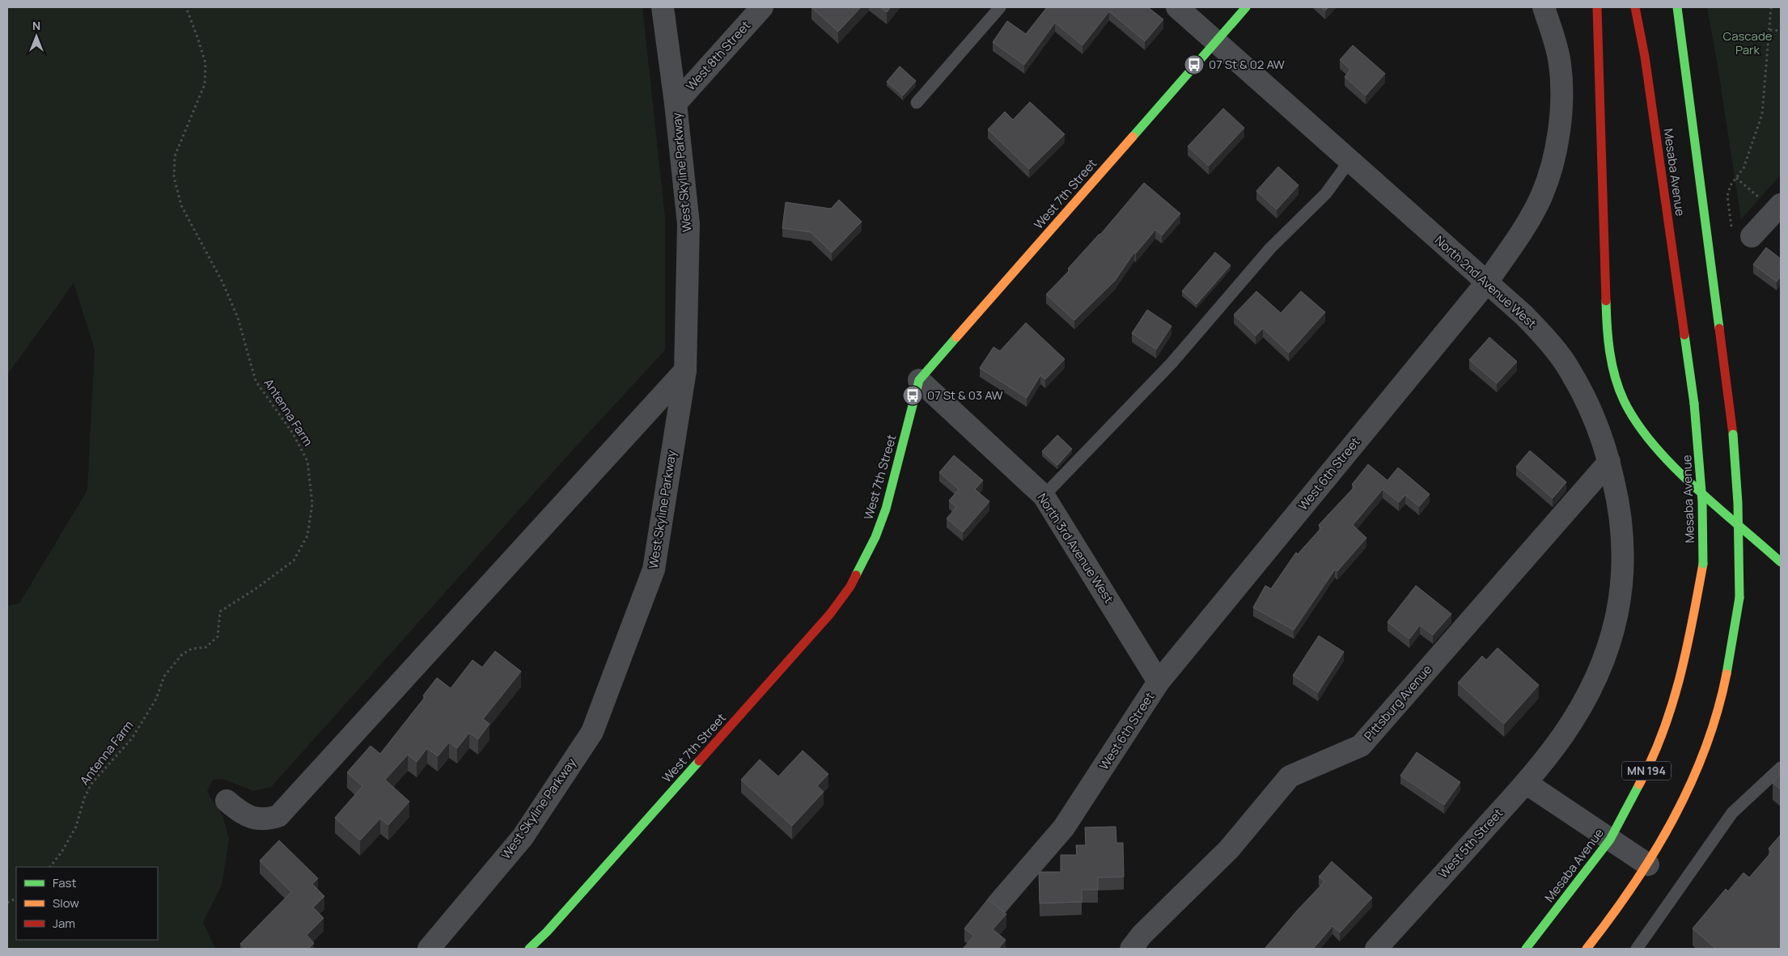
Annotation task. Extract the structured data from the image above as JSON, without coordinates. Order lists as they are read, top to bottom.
{
  "streets": {
    "main road": ["Mesaba Avenue", "West 7th Street", "MN 194"],
    "street": [
      "West 8th Street",
      "West Skyline Parkway",
      "North 2nd Avenue West",
      "West 6th Street",
      "North 3rd Avenue West",
      "Pittsburg Avenue",
      "West 5th Street"
    ],
    "path": ["Antenna Farm"]
  },
  "crossings": [
    ["West 8th Street", "West Skyline Parkway"],
    ["West 7th Street", "North 2nd Avenue West"],
    ["West 7th Street", "North 3rd Avenue West"],
    ["North 2nd Avenue West", "West 6th Street"],
    ["North 2nd Avenue West", "Pittsburg Avenue"],
    ["North 2nd Avenue West", "West 5th Street"],
    ["West 6th Street", "North 3rd Avenue West"]
  ],
  "parks": ["Cascade Park"],
  "places": {
    "bus stop": ["07 St & 02 AW", "07 St & 03 AW"]
  },
  "legend": ["Fast", "Slow", "Jam"],
  "north": "top"
}
